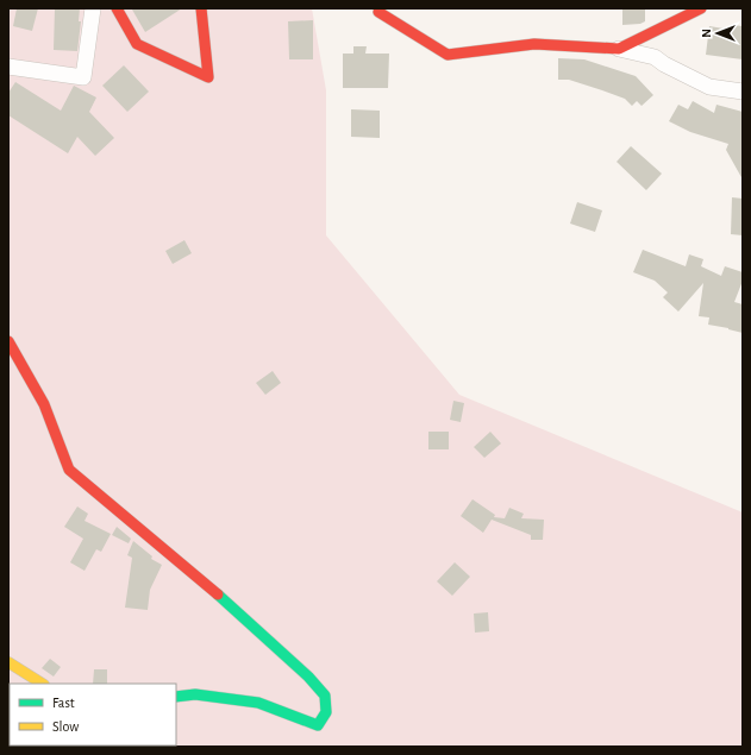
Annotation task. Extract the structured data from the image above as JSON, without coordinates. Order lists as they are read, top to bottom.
{
  "legend": ["Fast", "Slow"],
  "north": "left"
}
